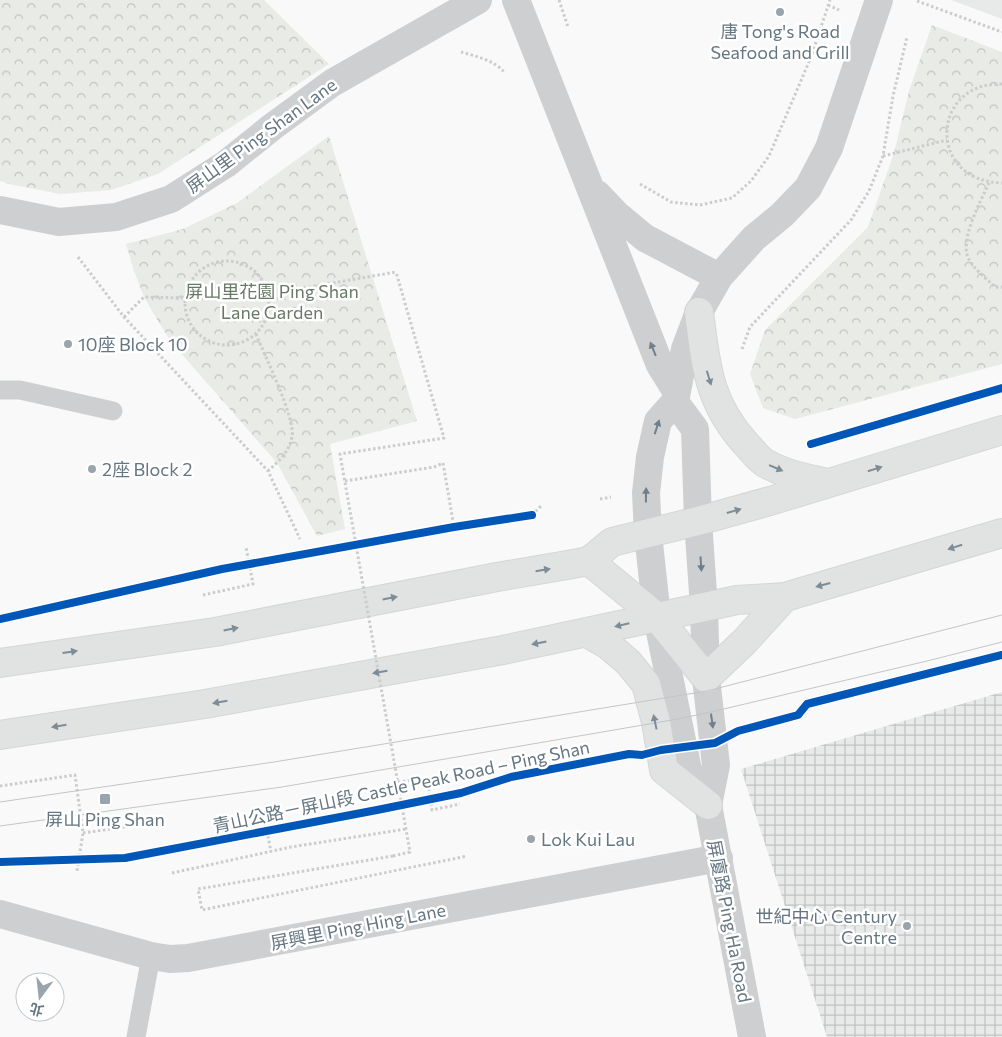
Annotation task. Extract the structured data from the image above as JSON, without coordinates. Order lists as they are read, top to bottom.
{
  "streets": {
    "street": ["屏山里 Ping Shan Lane", "屏廈路 Ping Ha Road", "屏興里 Ping Hing Lane"],
    "cycle path": ["青山公路－屏山段 Castle Peak Road – Ping Shan"]
  },
  "crossings": [
    ["屏廈路 Ping Ha Road", "屏興里 Ping Hing Lane"]
  ],
  "parks": ["屏山里花園 Ping Shan Lane Garden"],
  "places": {
    "other": [
      "唐 Tong's Road Seafood and Grill",
      "10座 Block 10",
      "2座 Block 2",
      "Lok Kui Lau",
      "世紀中心 Century Centre"
    ],
    "transit": ["屏山 Ping Shan"]
  },
  "north": "bottom"
}
